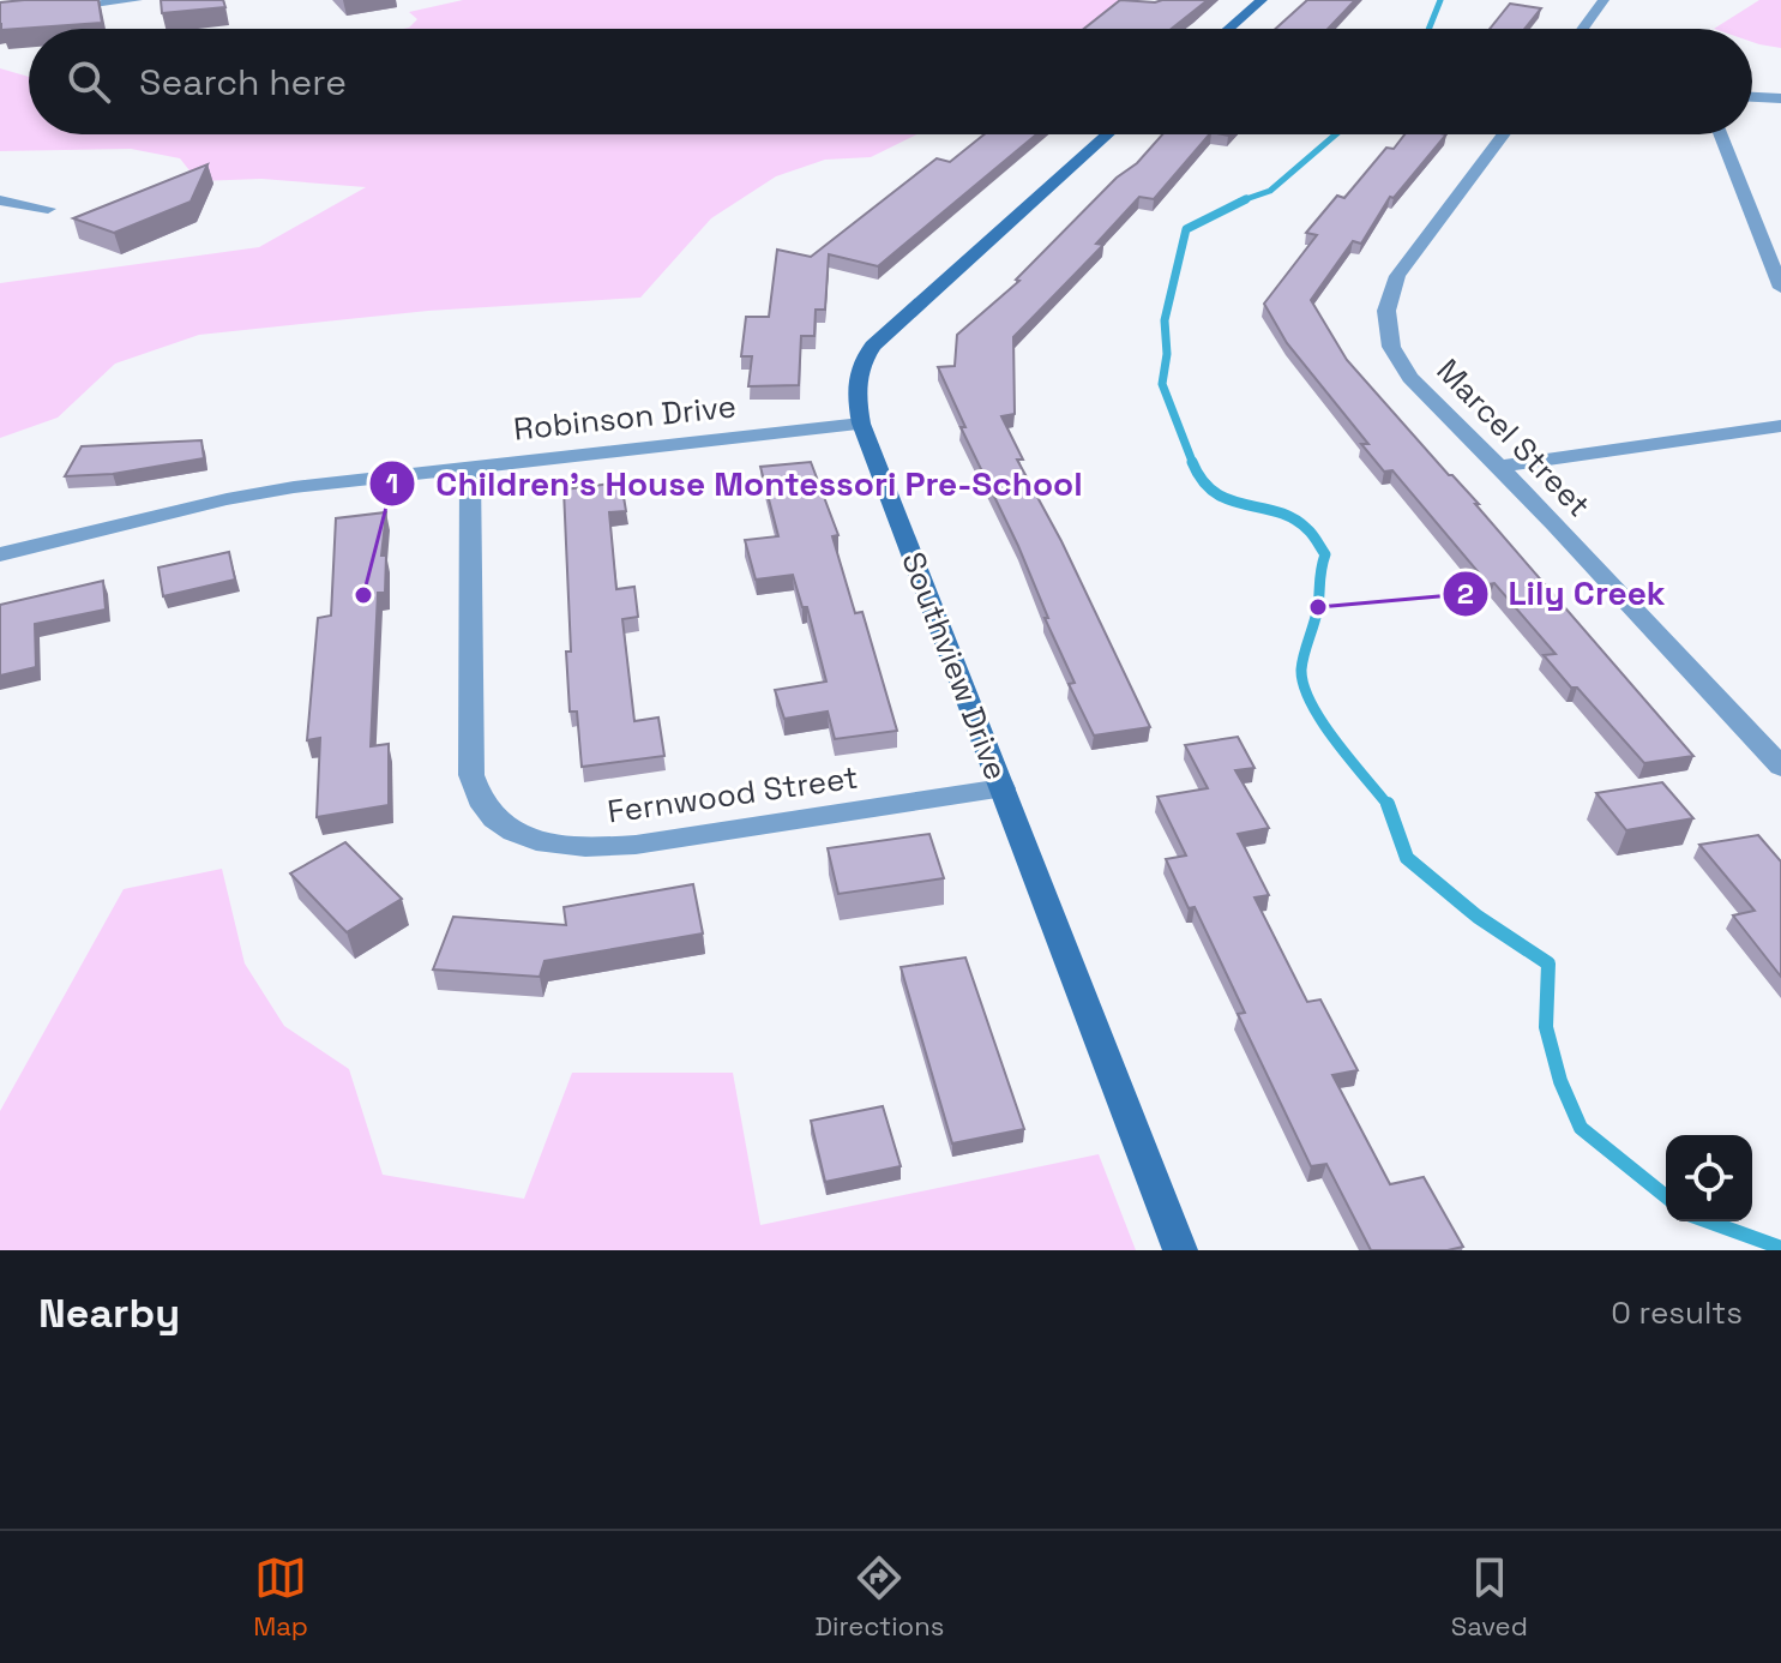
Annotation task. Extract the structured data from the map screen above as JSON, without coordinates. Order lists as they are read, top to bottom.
{
  "streets": {
    "street": [
      "Robinson Drive",
      "Marcel Street",
      "Southview Drive",
      "Fernwood Street"
    ]
  },
  "crossings": [
    ["Robinson Drive", "Southview Drive"],
    ["Robinson Drive", "Fernwood Street"],
    ["Southview Drive", "Fernwood Street"]
  ],
  "places": ["Children's House Montessori Pre-School", "Lily Creek"],
  "page": {
    "search": "Search here",
    "heading": ["Nearby", "0 results"],
    "nav": ["Map", "Directions", "Saved"]
  }
}
